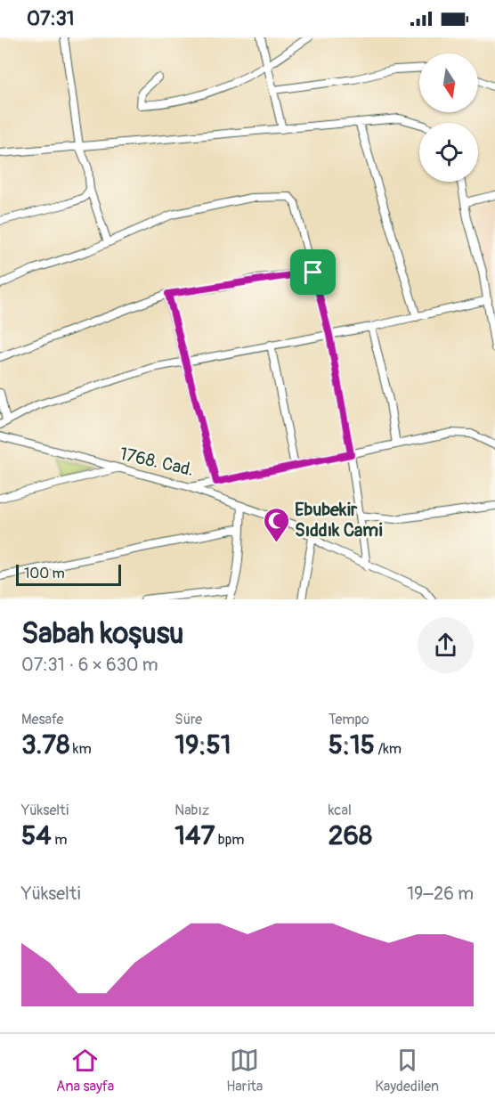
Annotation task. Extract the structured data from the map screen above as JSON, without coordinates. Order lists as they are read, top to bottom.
{
  "streets": {
    "street": ["1768. Cad."]
  },
  "places": {
    "mosque": ["Ebubekir Sıddık Cami"]
  },
  "scale_bar": "100 m",
  "north": "bottom",
  "page": {
    "status": "07:31",
    "scale": "100 m",
    "heading": ["Sabah koşusu", "07:31 · 6 × 630 m"],
    "stats": [
      ["Mesafe", "3.78 km"],
      ["Süre", "19:51"],
      ["Tempo", "5:15 /km"],
      ["Yükselti", "54 m"],
      ["Nabız", "147 bpm"],
      ["kcal", "268"]
    ],
    "chart": ["Yükselti", "19–26 m"],
    "tabs": ["Ana sayfa", "Harita", "Kaydedilen"]
  }
}
